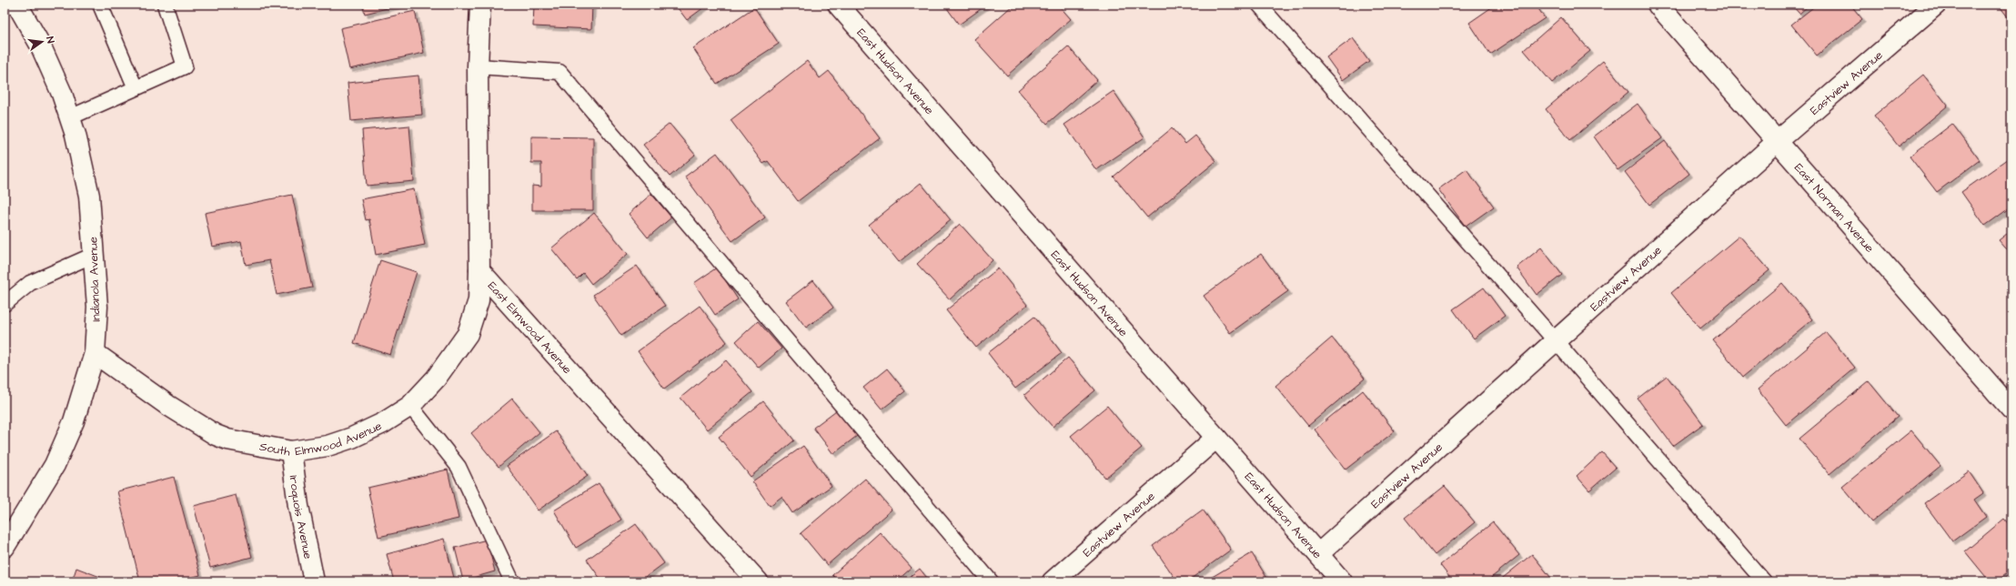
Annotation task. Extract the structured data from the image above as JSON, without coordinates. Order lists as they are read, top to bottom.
{
  "streets": {
    "street": [
      "East Hudson Avenue",
      "Eastview Avenue",
      "East Norman Avenue",
      "Indianola Avenue",
      "East Elmwood Avenue",
      "South Elmwood Avenue",
      "Iroquois Avenue"
    ]
  },
  "crossings": [
    ["East Hudson Avenue", "Eastview Avenue"],
    ["Eastview Avenue", "East Norman Avenue"],
    ["Indianola Avenue", "South Elmwood Avenue"],
    ["East Elmwood Avenue", "South Elmwood Avenue"],
    ["South Elmwood Avenue", "Iroquois Avenue"]
  ],
  "north": "right"
}
